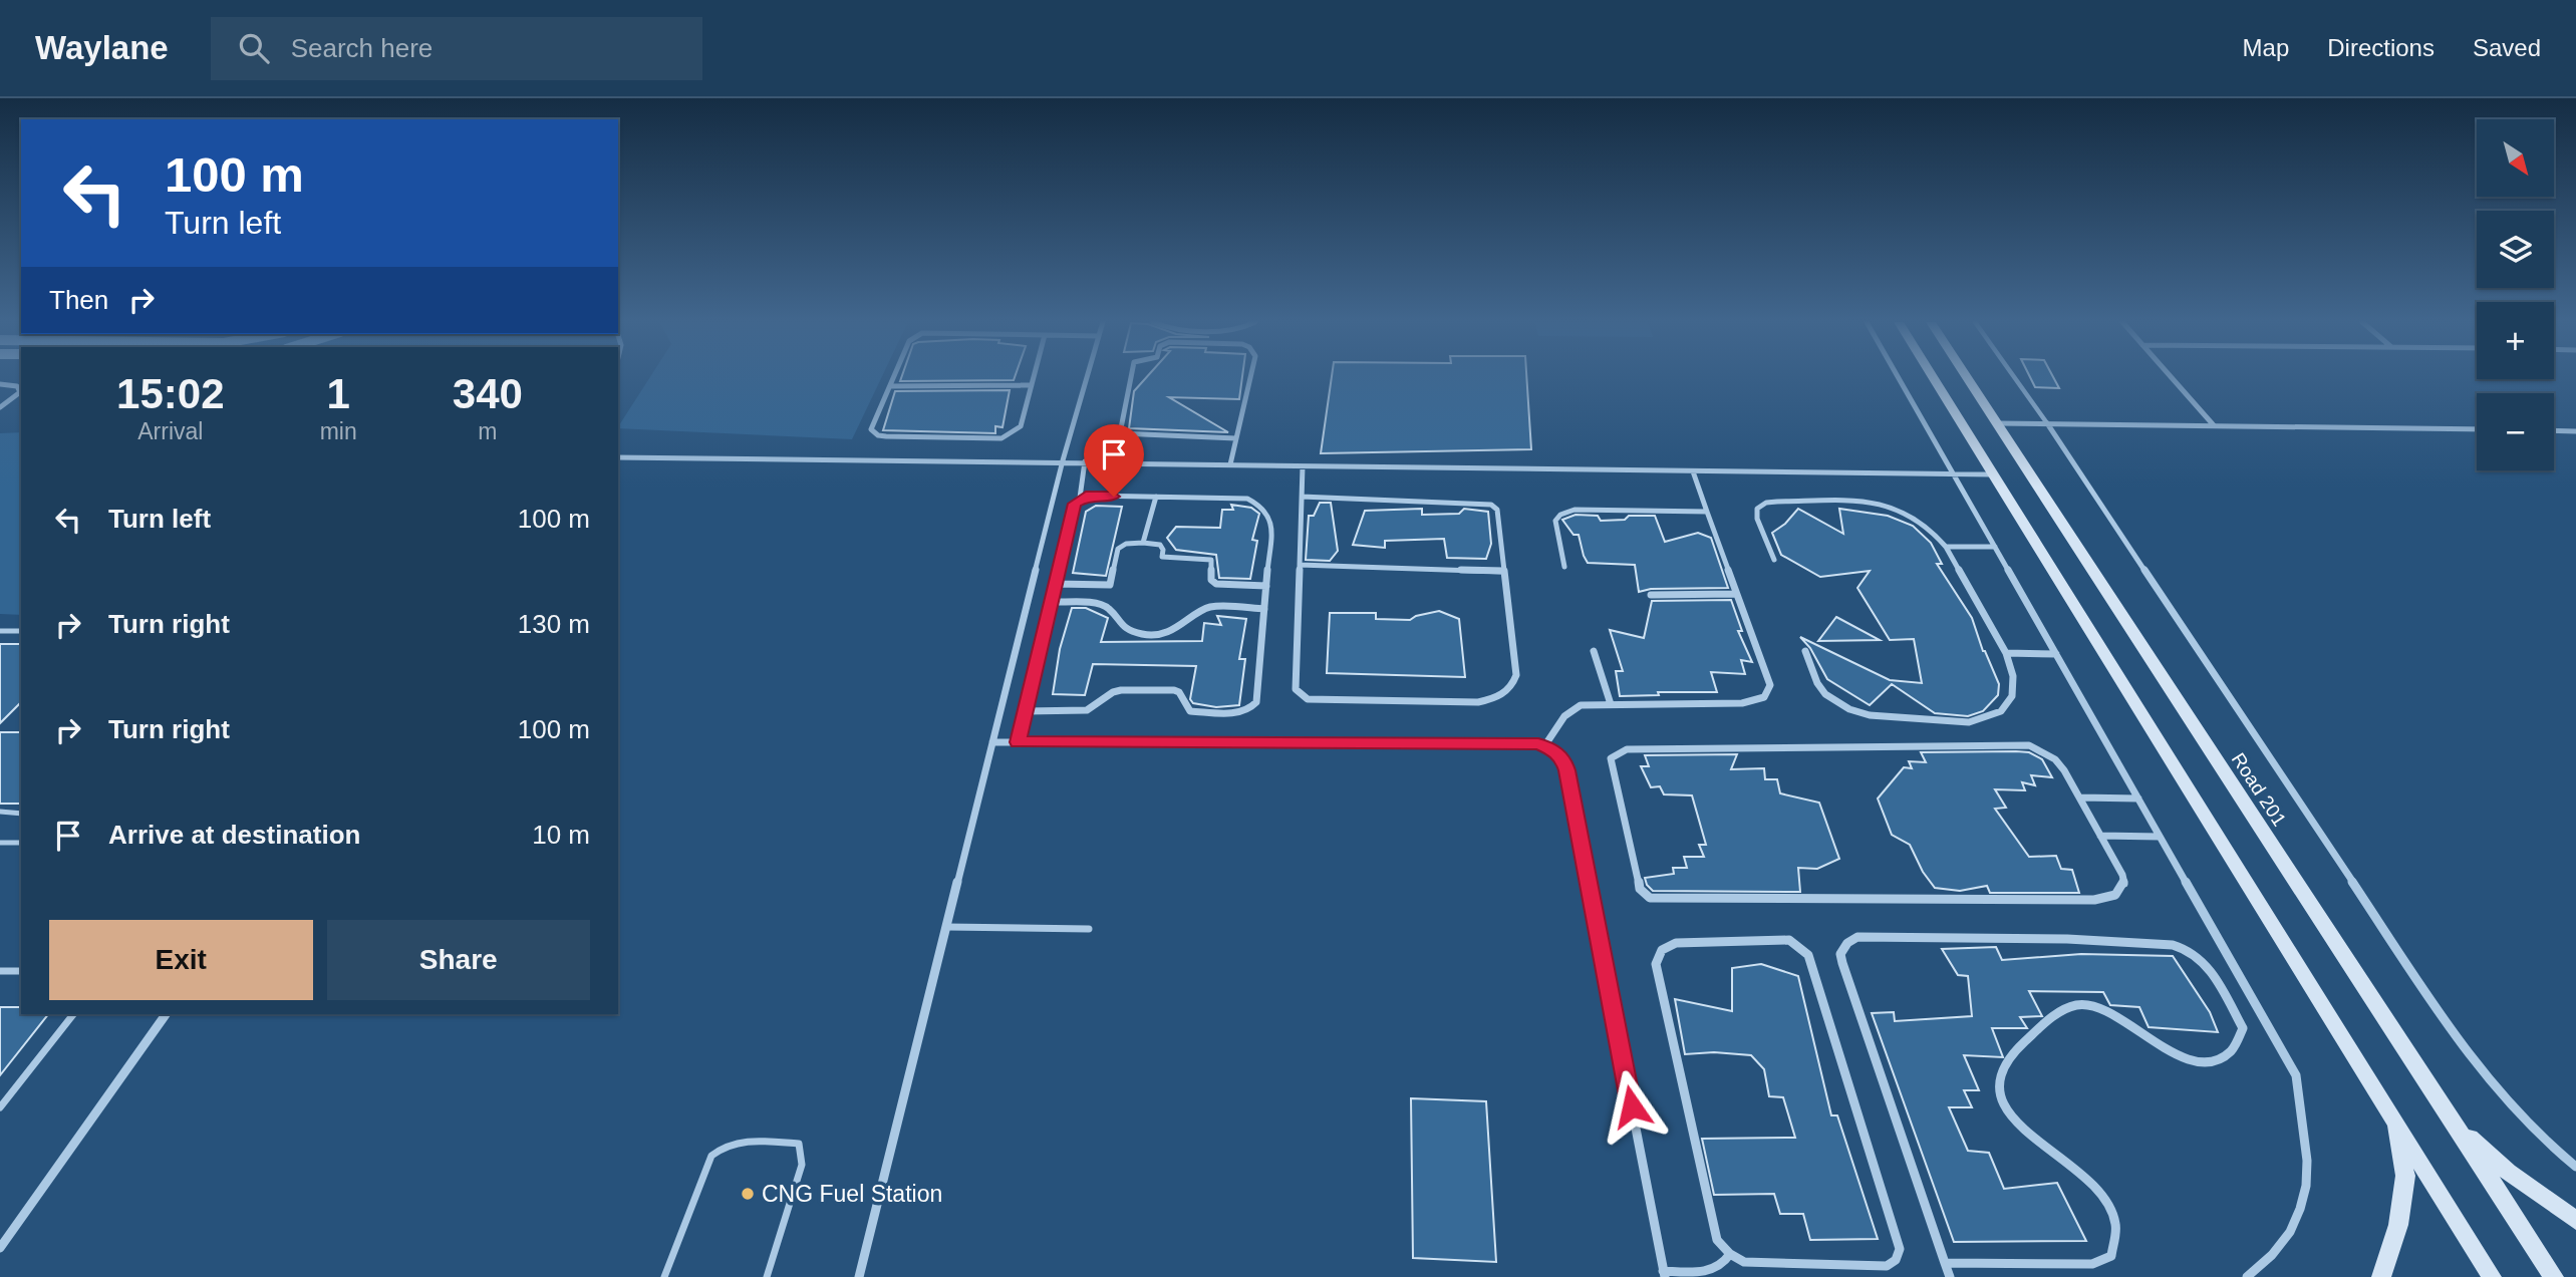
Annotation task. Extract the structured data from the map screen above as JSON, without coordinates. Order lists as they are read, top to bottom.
{
  "streets": {
    "main road": ["Road 201"]
  },
  "places": ["CNG Fuel Station"],
  "north": "bottom right",
  "page": {
    "header": "Waylane",
    "search": "Search here",
    "nav": ["Map", "Directions", "Saved"],
    "map_buttons": ["+", "−"],
    "turn": ["100 m", "Turn left"],
    "then": "Then",
    "eta": [
      "15:02",
      "Arrival",
      "1",
      "min",
      "340",
      "m"
    ],
    "list": [
      {
        "name": "Turn left",
        "value": "100 m"
      },
      {
        "name": "Turn right",
        "value": "130 m"
      },
      {
        "name": "Turn right",
        "value": "100 m"
      },
      {
        "name": "Arrive at destination",
        "value": "10 m"
      }
    ],
    "buttons": ["Exit", "Share"]
  }
}
